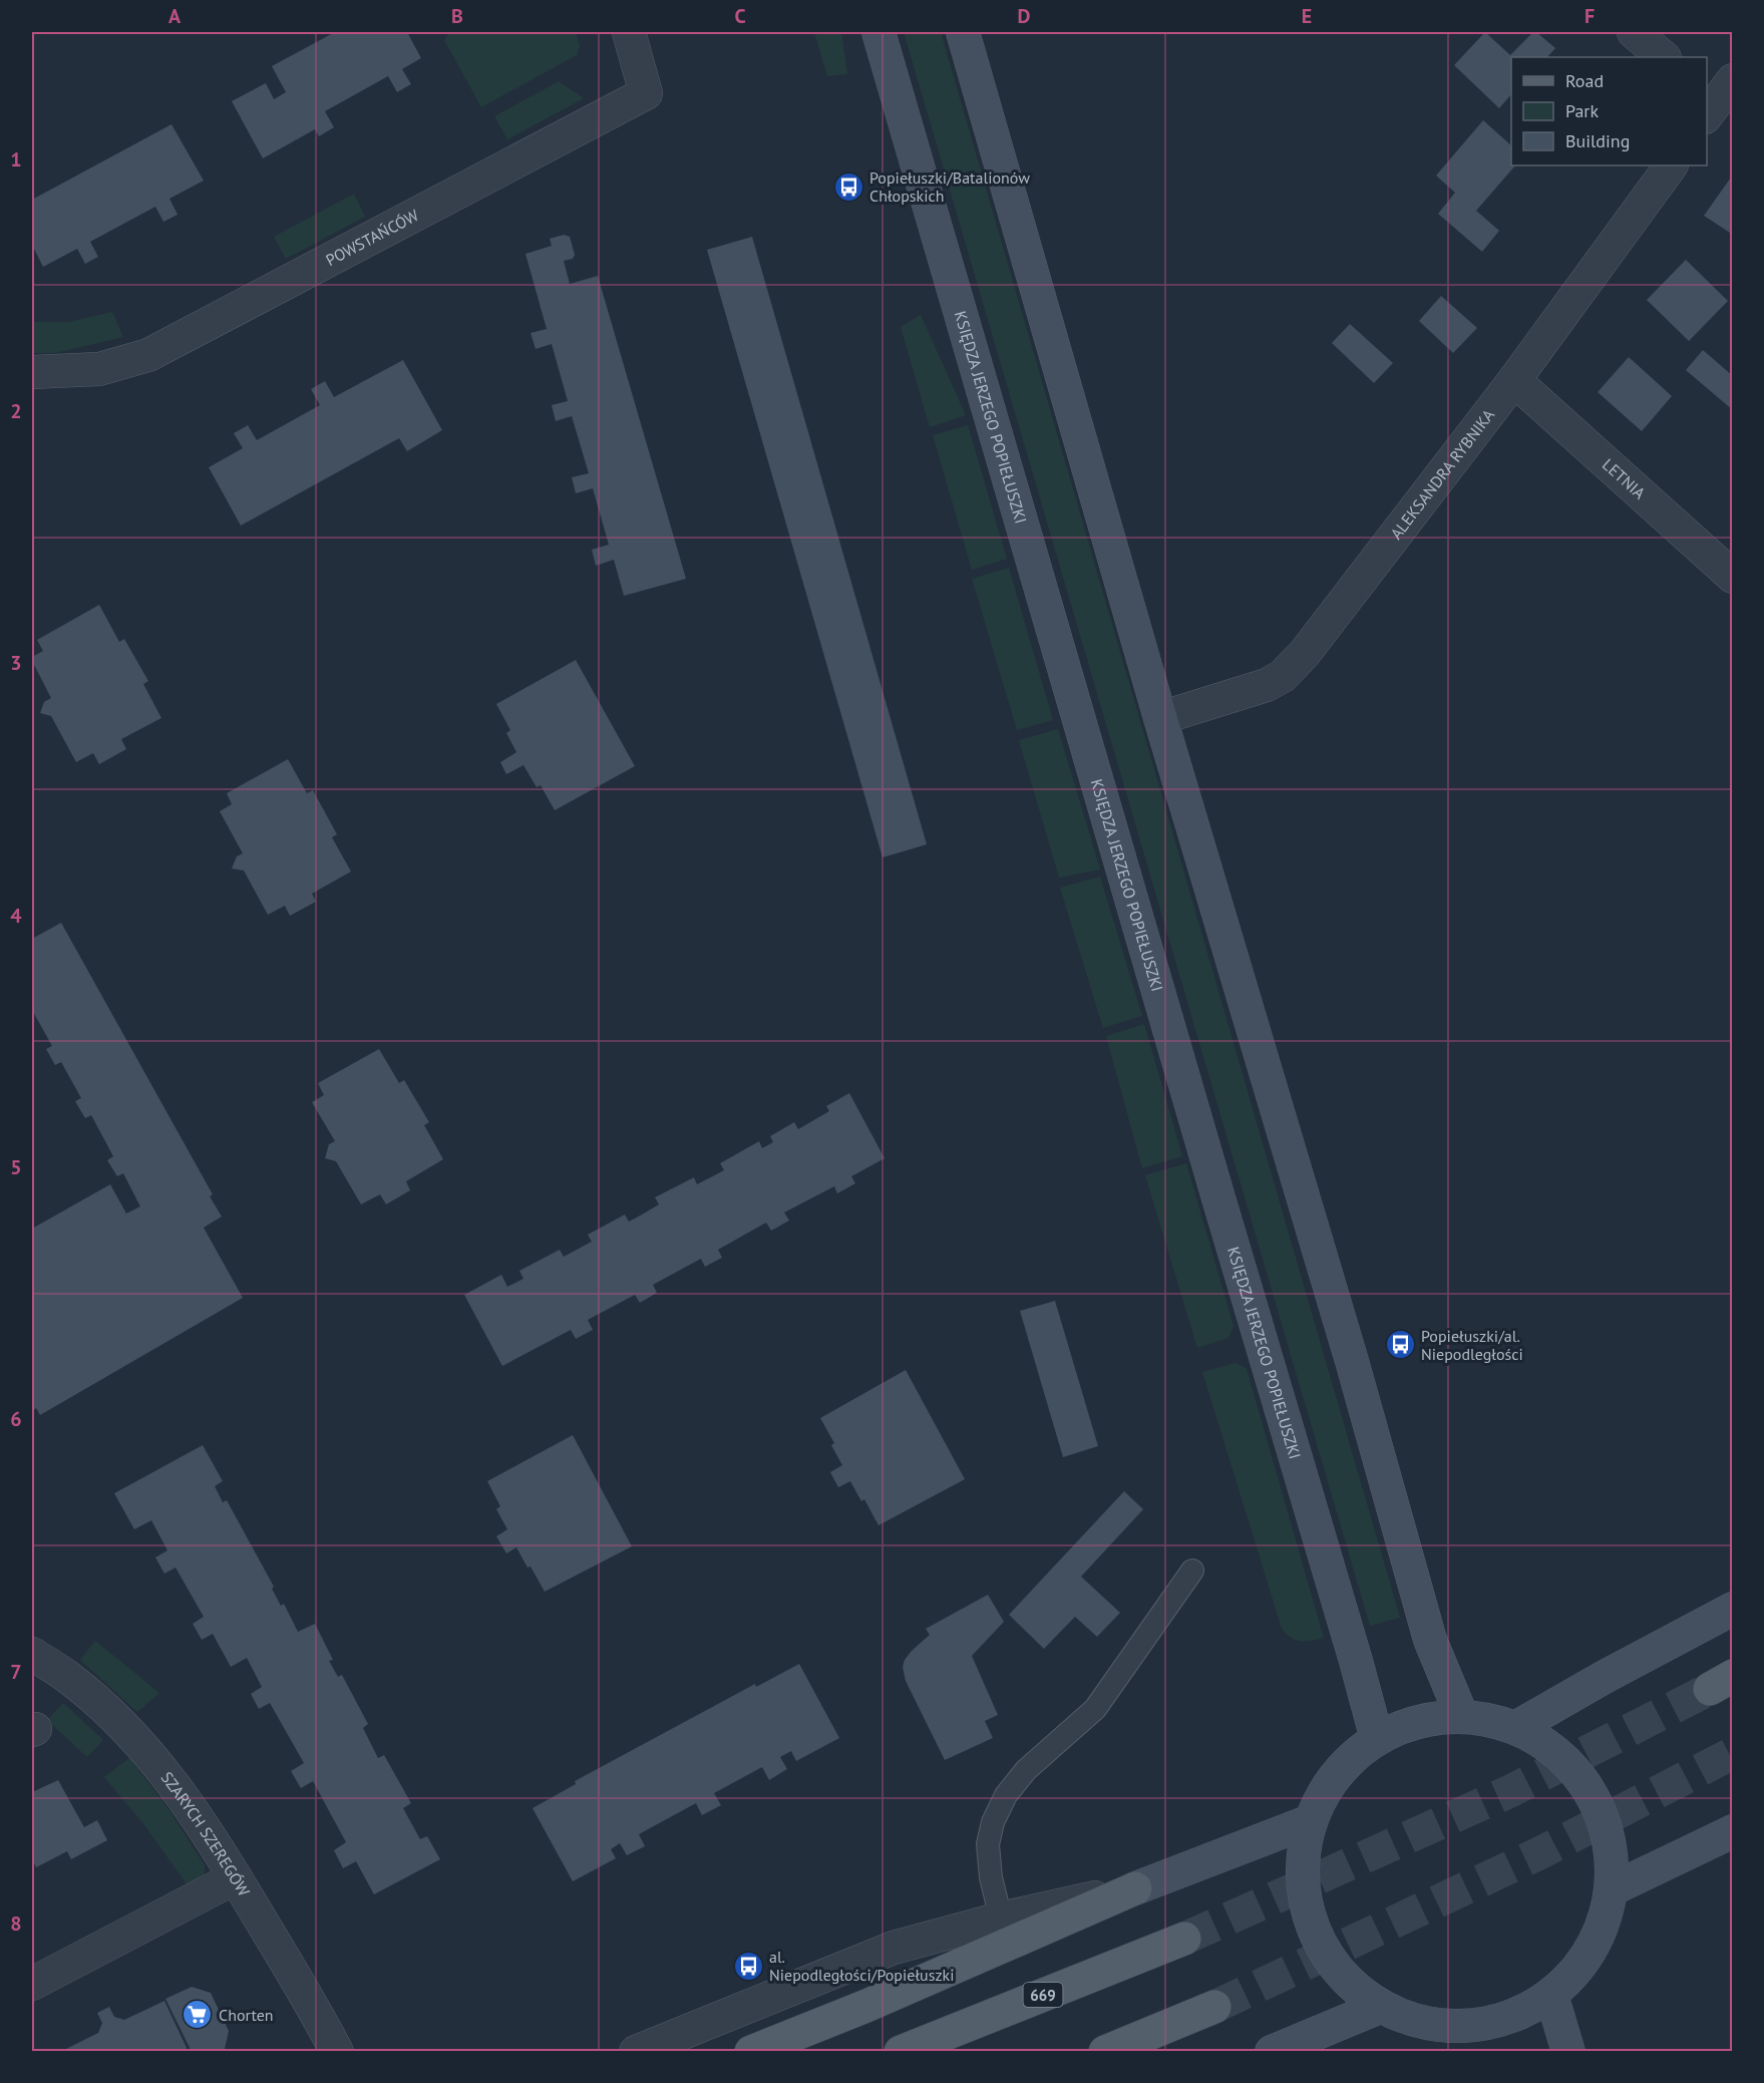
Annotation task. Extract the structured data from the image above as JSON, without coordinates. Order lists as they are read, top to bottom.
{
  "streets": {
    "main road": ["KSIĘDZA JERZEGO POPIEŁUSZKI", "669"],
    "street": [
      "POWSTAŃCÓW",
      "ALEKSANDRA RYBNIKA",
      "LETNIA",
      "SZARYCH SZEREGÓW"
    ]
  },
  "crossings": [
    ["ALEKSANDRA RYBNIKA", "LETNIA"]
  ],
  "places": {
    "bus stop": ["Popiełuszki/Batalionów Chłopskich", "Popiełuszki/al. Niepodległości", "al. Niepodległości/Popiełuszki"],
    "supermarket": ["Chorten"]
  },
  "legend": ["Road", "Park", "Building"],
  "grid": {
    "columns": [
      "A",
      "B",
      "C",
      "D",
      "E",
      "F"
    ],
    "rows": [
      "1",
      "2",
      "3",
      "4",
      "5",
      "6",
      "7",
      "8"
    ]
  }
}
